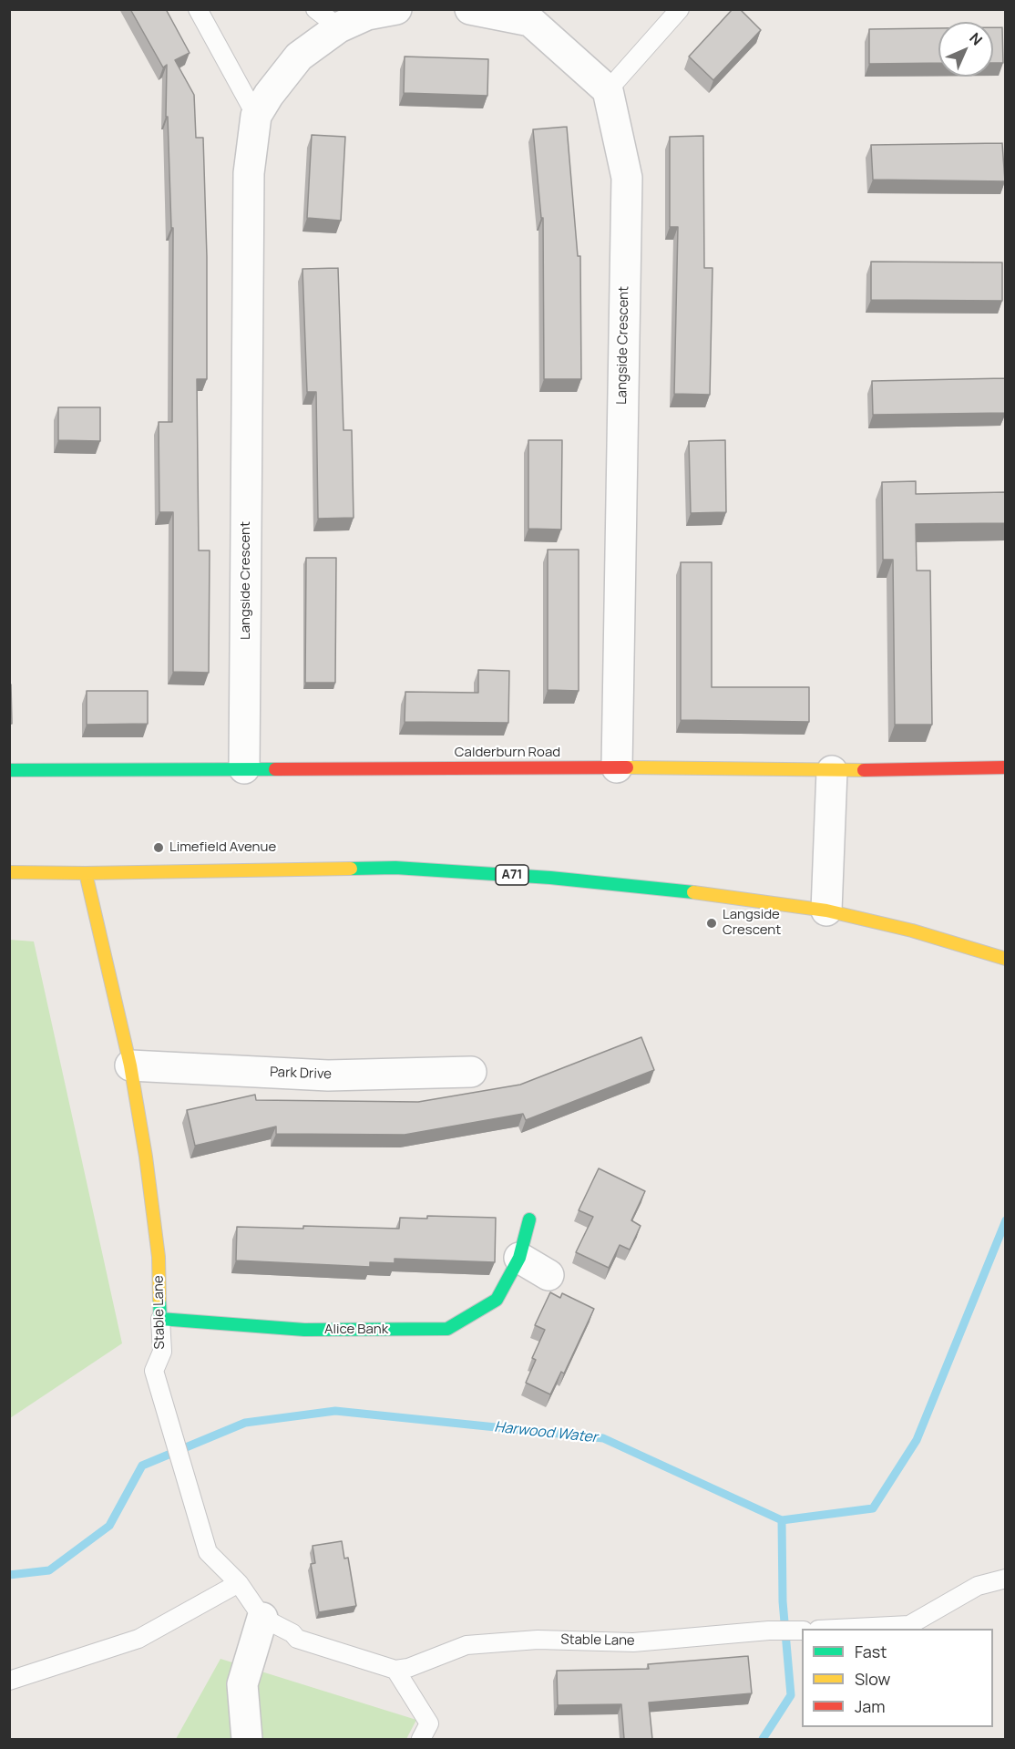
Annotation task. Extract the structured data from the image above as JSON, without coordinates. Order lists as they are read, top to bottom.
{
  "streets": {
    "street": [
      "Langside Crescent",
      "Calderburn Road",
      "A71",
      "Park Drive",
      "Stable Lane",
      "Alice Bank"
    ]
  },
  "crossings": [
    ["Langside Crescent", "Calderburn Road"],
    ["A71", "Stable Lane"],
    ["Park Drive", "Stable Lane"],
    ["Stable Lane", "Alice Bank"]
  ],
  "water": ["Harwood Water"],
  "places": ["Limefield Avenue", "Langside Crescent"],
  "legend": ["Fast", "Slow", "Jam"],
  "north": "top right"
}
